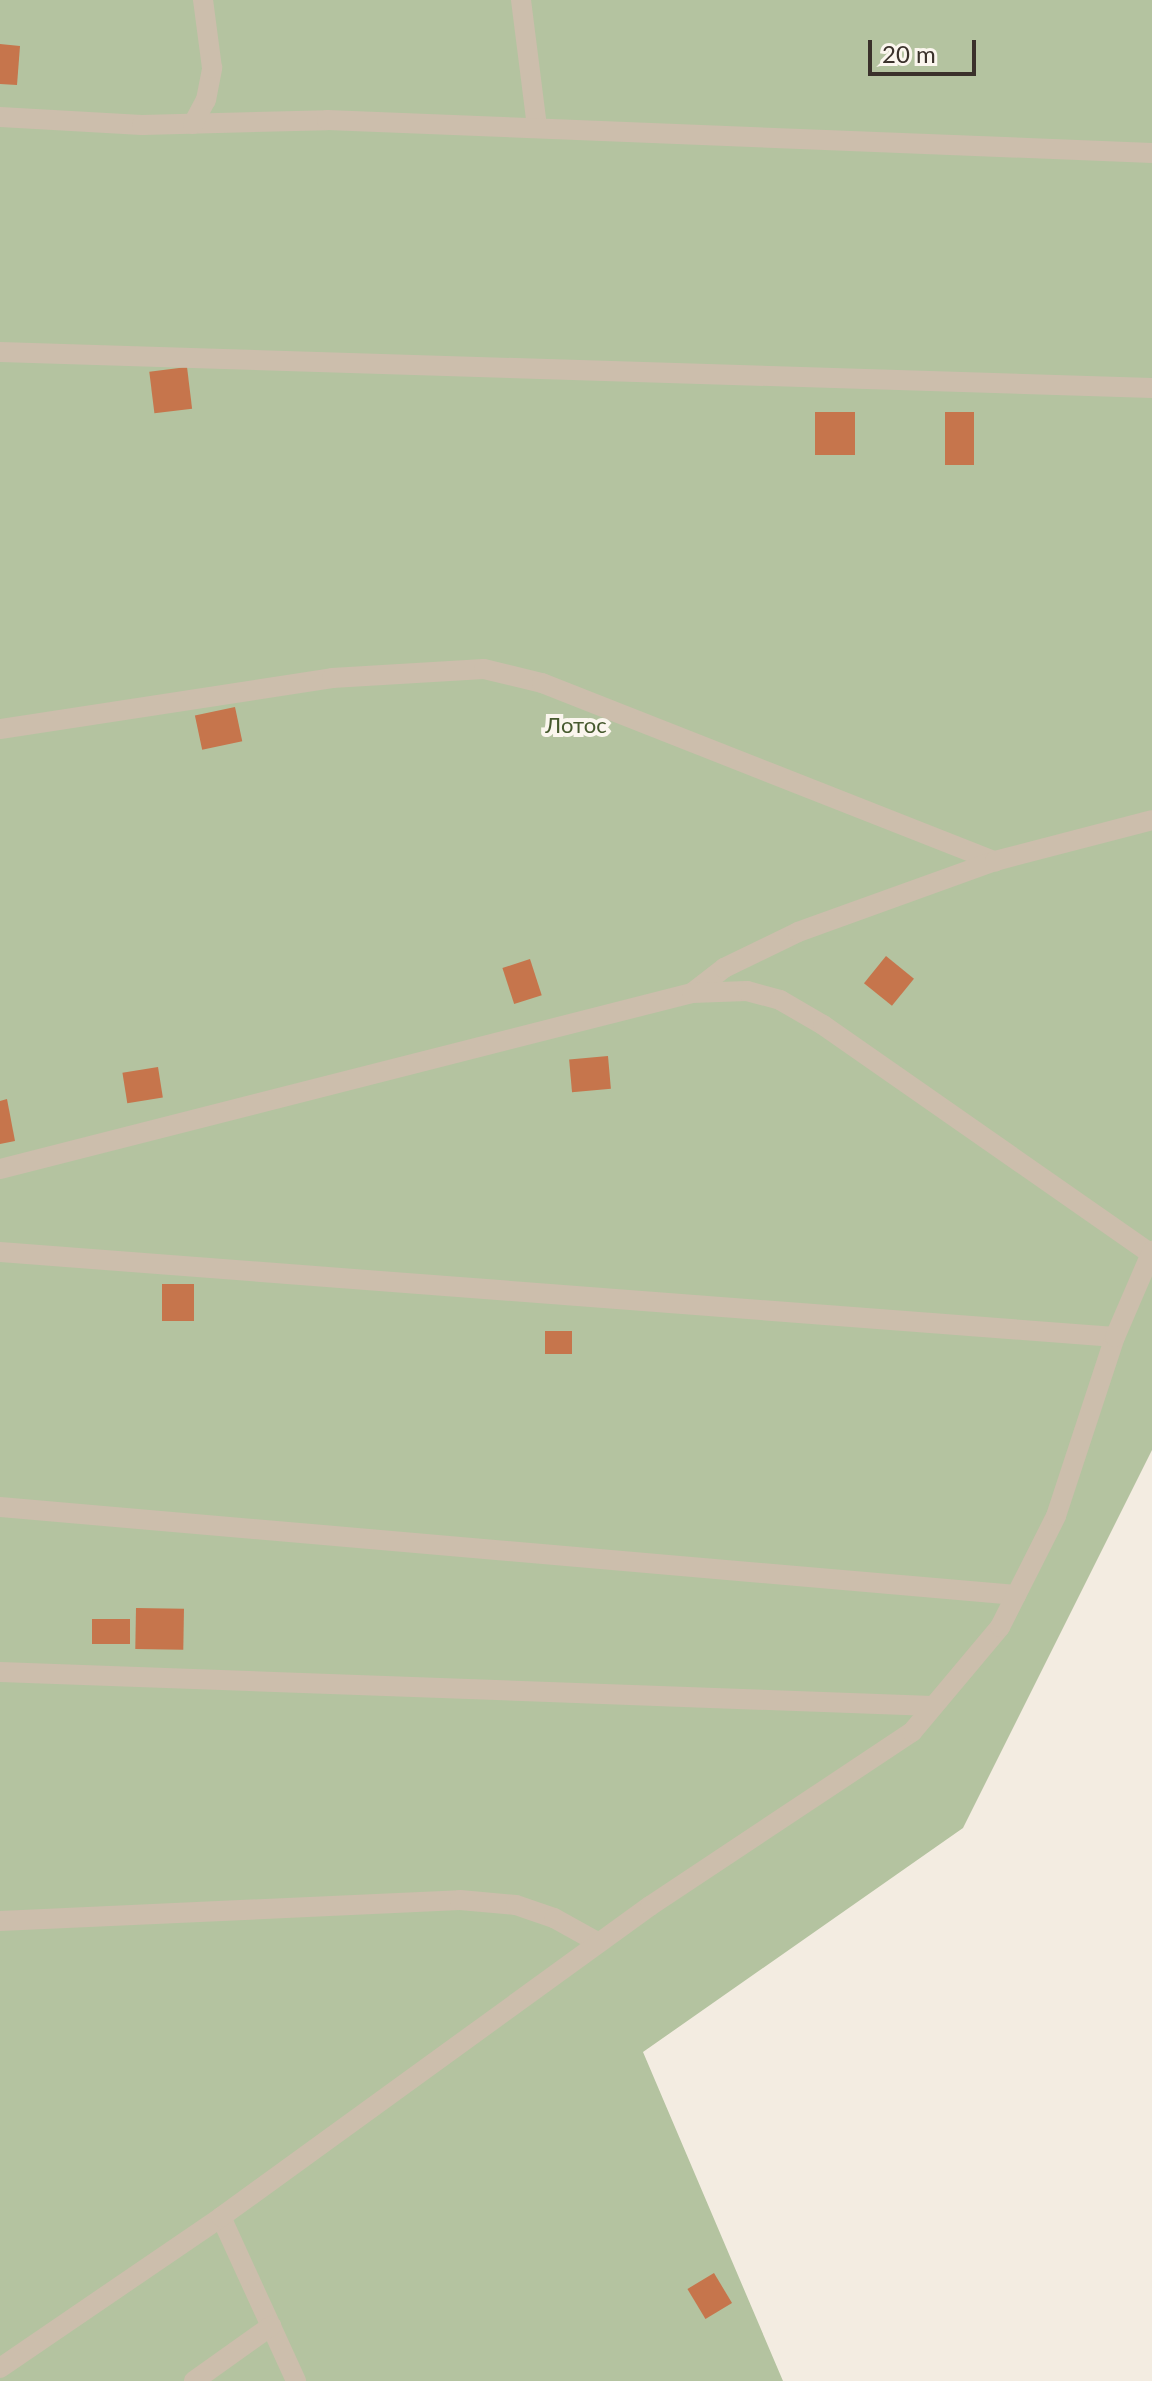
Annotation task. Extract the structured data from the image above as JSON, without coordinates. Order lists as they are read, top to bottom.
{
  "parks": ["Лотос"],
  "scale_bar": "20 m"
}
